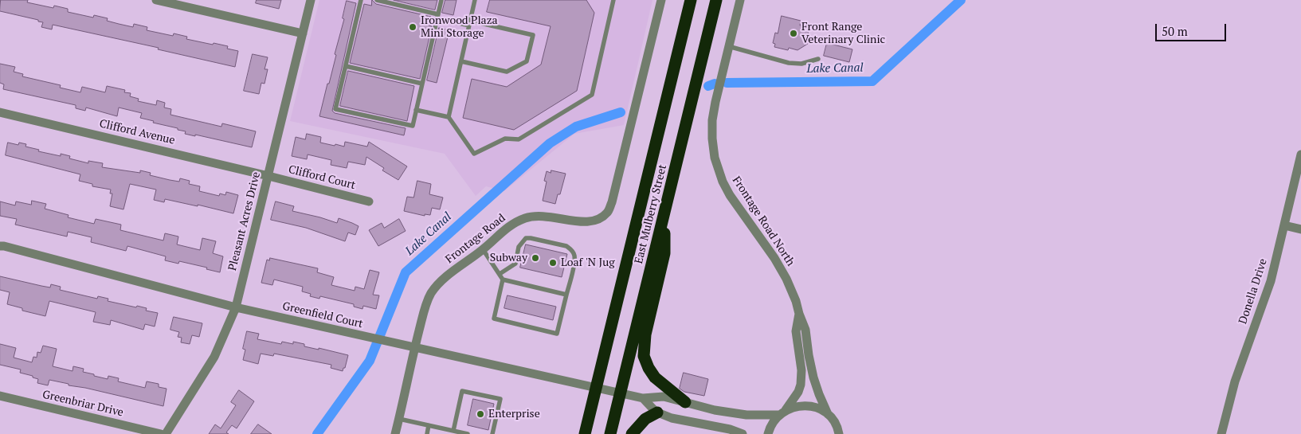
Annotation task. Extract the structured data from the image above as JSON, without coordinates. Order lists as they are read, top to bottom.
{
  "streets": {
    "highway": ["East Mulberry Street"],
    "street": [
      "Clifford Avenue",
      "Clifford Court",
      "Pleasant Acres Drive",
      "Frontage Road North",
      "Frontage Road",
      "Donella Drive",
      "Greenfield Court",
      "Greenbriar Drive"
    ]
  },
  "crossings": [
    ["Clifford Avenue", "Clifford Court"],
    ["Clifford Avenue", "Pleasant Acres Drive"],
    ["Clifford Court", "Pleasant Acres Drive"],
    ["East Mulberry Street", "Greenfield Court"],
    ["Pleasant Acres Drive", "Greenfield Court"],
    ["Frontage Road North", "Greenfield Court"],
    ["Frontage Road", "Greenfield Court"]
  ],
  "water": ["Lake Canal"],
  "places": [
    "Ironwood Plaza Mini Storage",
    "Front Range Veterinary Clinic",
    "Subway",
    "Loaf 'N Jug",
    "Enterprise"
  ],
  "scale_bar": "50 m"
}
